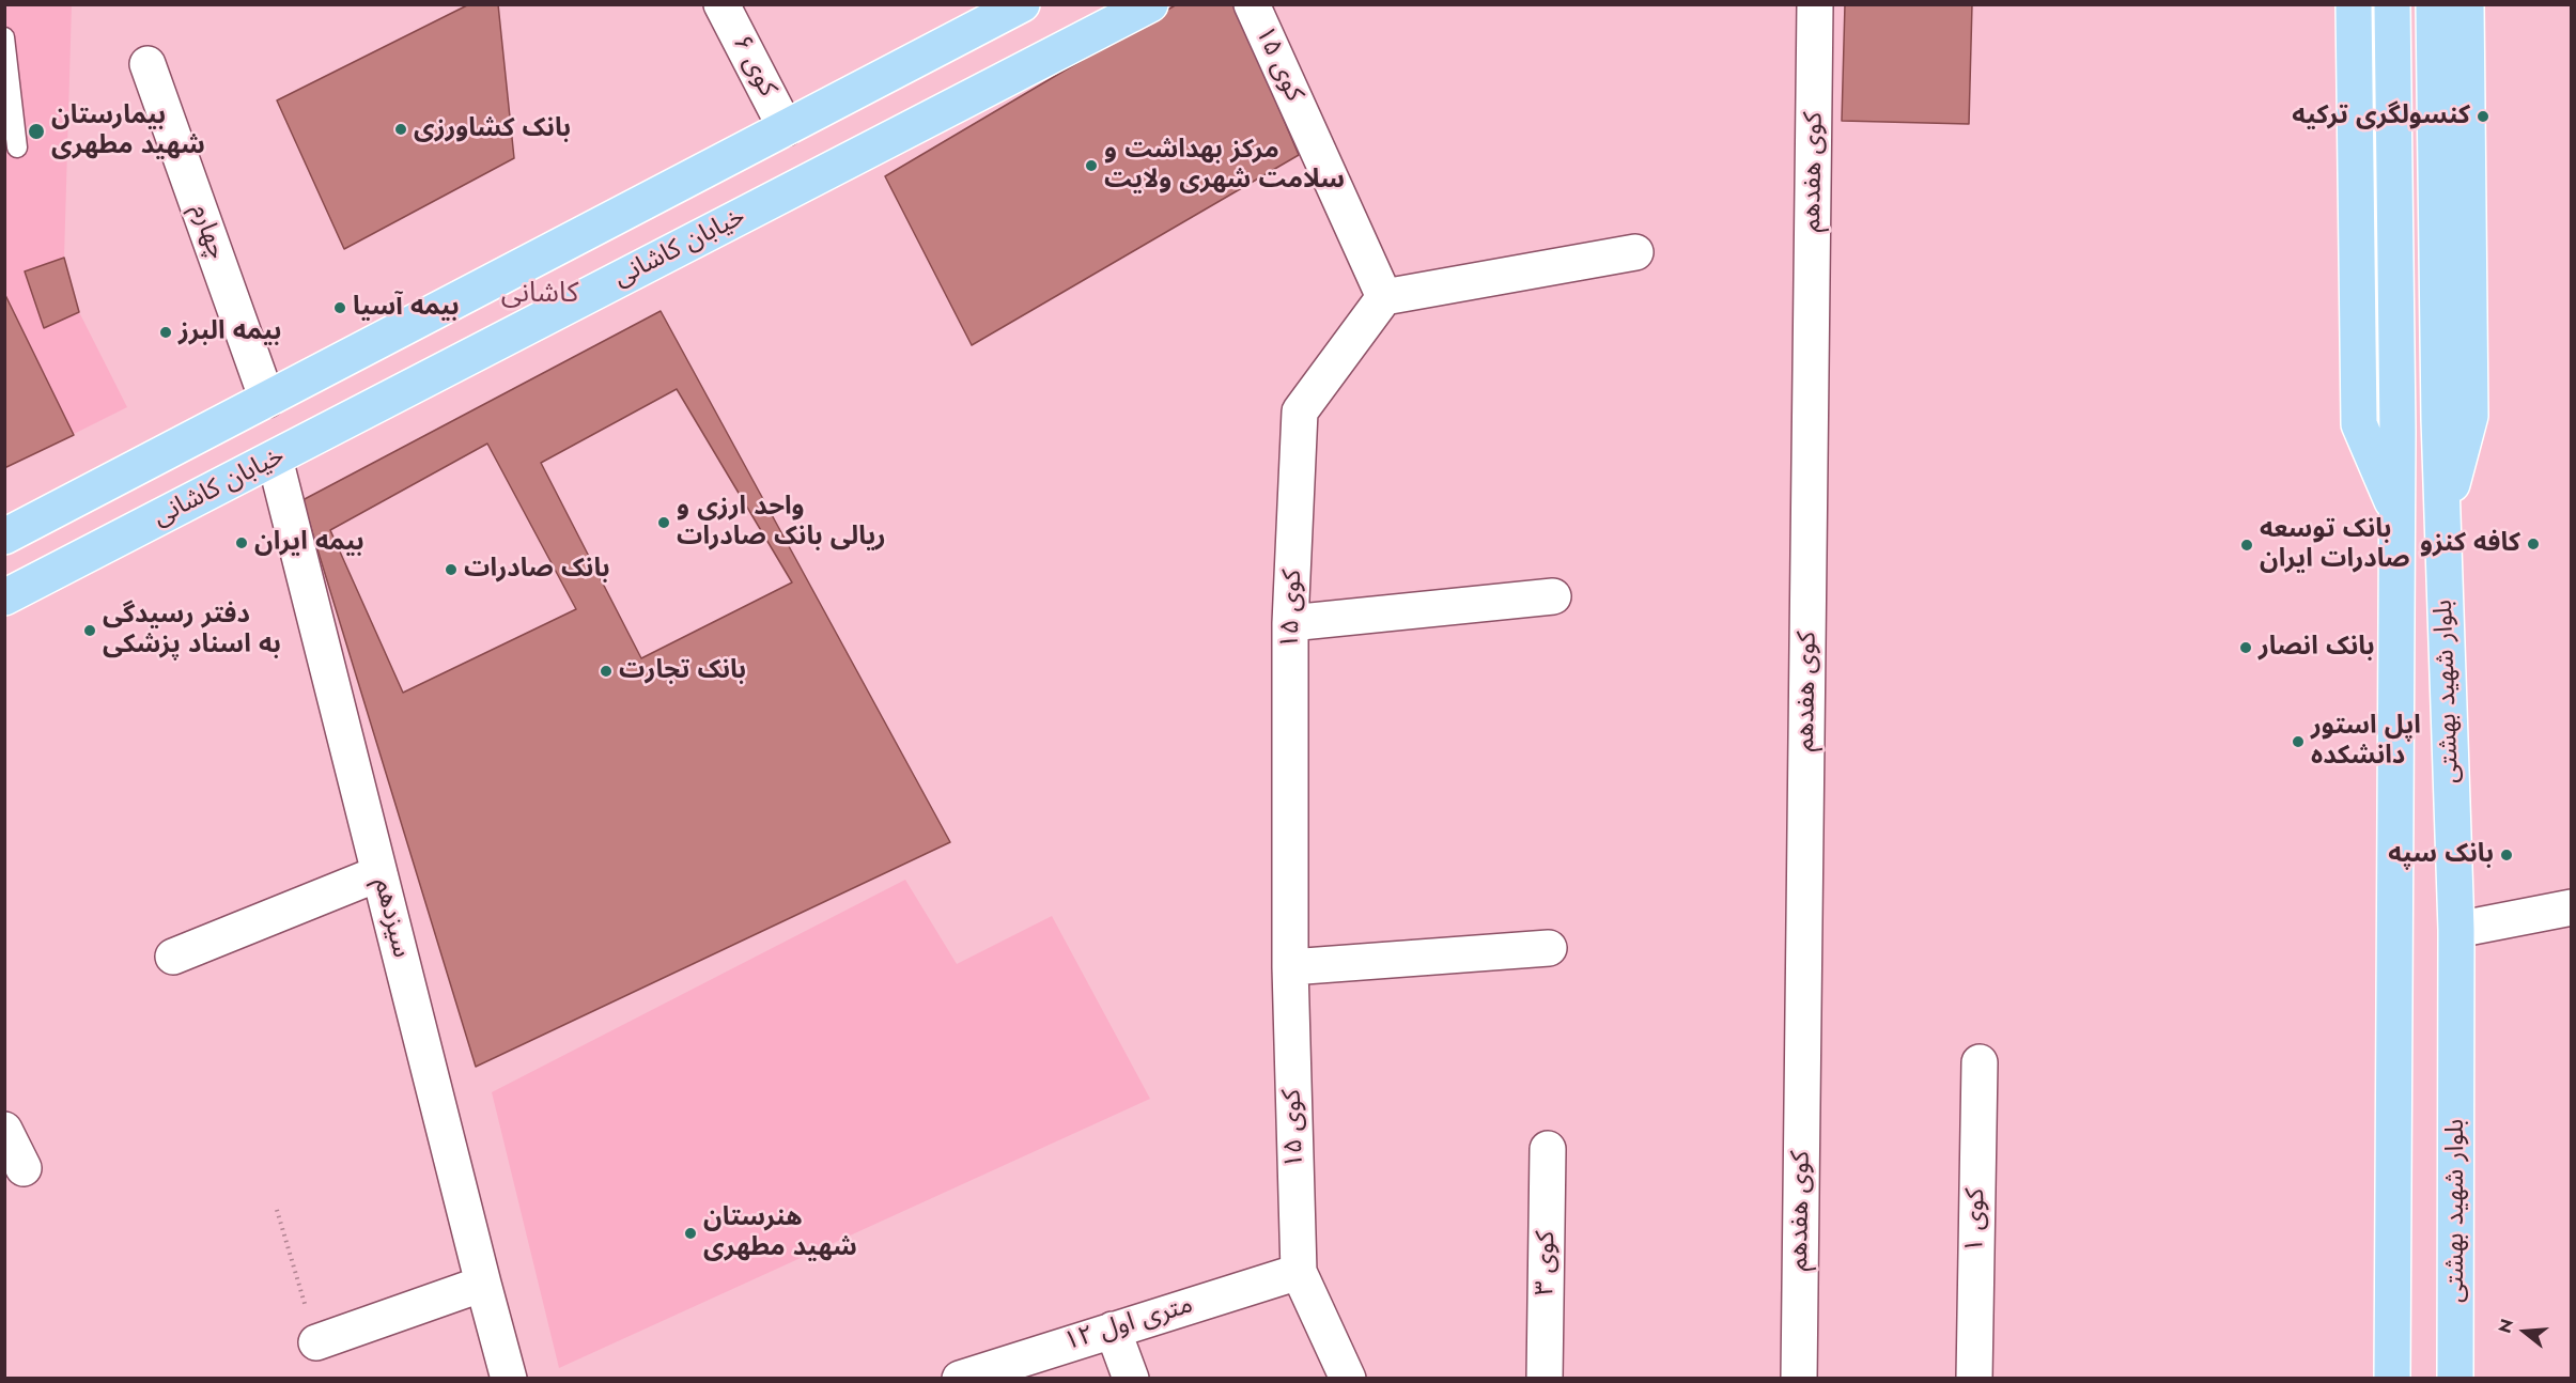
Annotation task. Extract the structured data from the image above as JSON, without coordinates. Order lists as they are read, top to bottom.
{
  "streets": {
    "main road": ["خیابان کاشانی", "بلوار شهید بهشتی"],
    "street": [
      "کوی ۱۵",
      "کوی ۶",
      "کوی هفدهم",
      "چهارم",
      "سیزدهم",
      "کوی ۱",
      "کوی ۳",
      "۱۲ متری اول"
    ]
  },
  "crossings": [
    ["کوی ۱۵", "۱۲ متری اول"],
    ["خیابان کاشانی", "سیزدهم"]
  ],
  "districts": ["کاشانی"],
  "places": [
    "کنسولگری ترکیه",
    "بانک کشاورزی",
    "بیمارستان شهید مطهری",
    "مرکز بهداشت و سلامت شهری ولایت",
    "بیمه آسیا",
    "بیمه البرز",
    "واحد ارزی و ریالی بانک صادرات",
    "بیمه ایران",
    "کافه کنزو",
    "بانک توسعه صادرات ایران",
    "بانک صادرات",
    "دفتر رسیدگی به اسناد پزشکی",
    "بانک انصار",
    "بانک تجارت",
    "اپل استور دانشکده",
    "بانک سپه",
    "هنرستان شهید مطهری"
  ],
  "north": "left"
}
